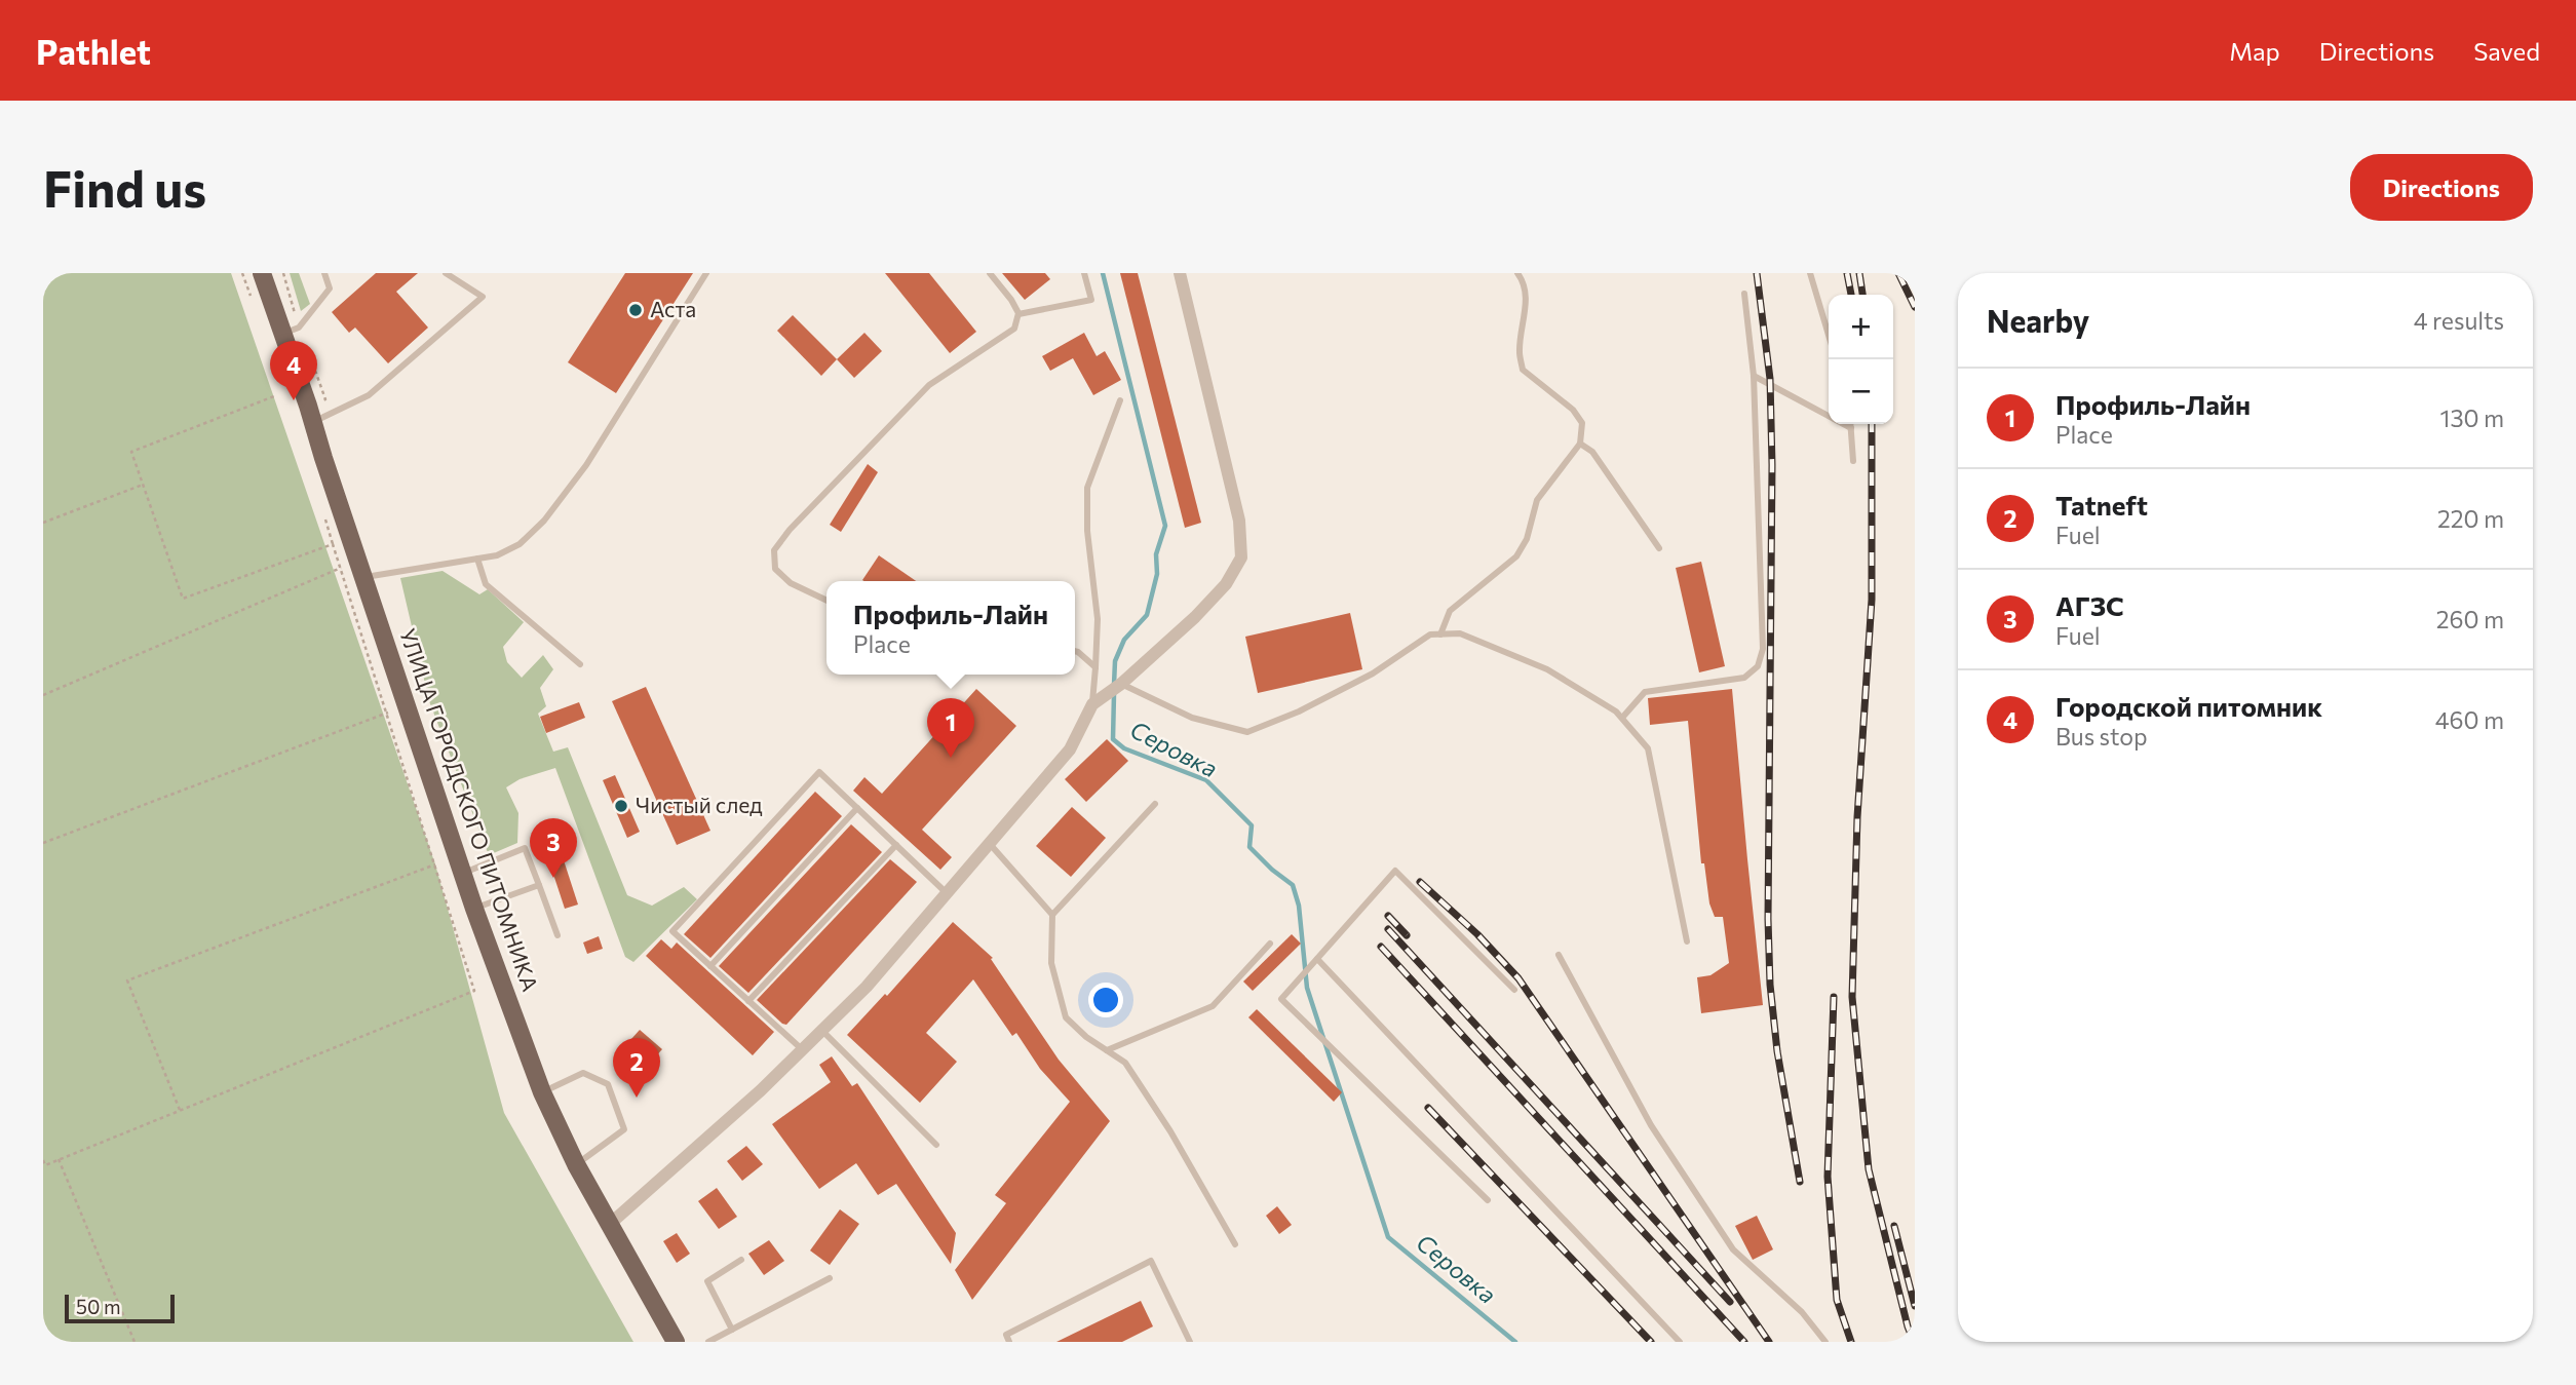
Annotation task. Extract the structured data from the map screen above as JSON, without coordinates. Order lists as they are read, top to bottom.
{
  "streets": {
    "main road": ["УЛИЦА ГОРОДСКОГО ПИТОМНИКА"]
  },
  "water": ["Серовка"],
  "places": ["Аста", "Чистый след"],
  "scale_bar": "50 m",
  "page": {
    "header": "Pathlet",
    "nav": ["Map", "Directions", "Saved"],
    "buttons": "Directions",
    "title": "Find us",
    "heading": ["Nearby", "4 results"],
    "map_buttons": ["+", "−"],
    "pins": [
      "4",
      "1",
      "3",
      "2"
    ],
    "list": [
      {
        "mark": "1",
        "name": "Профиль-Лайн",
        "note": "Place",
        "value": "130 m"
      },
      {
        "mark": "2",
        "name": "Tatneft",
        "note": "Fuel",
        "value": "220 m"
      },
      {
        "mark": "3",
        "name": "АГЗС",
        "note": "Fuel",
        "value": "260 m"
      },
      {
        "mark": "4",
        "name": "Городской питомник",
        "note": "Bus stop",
        "value": "460 m"
      }
    ],
    "popup": ["Профиль-Лайн", "Place"],
    "scale": "50 m"
  }
}
